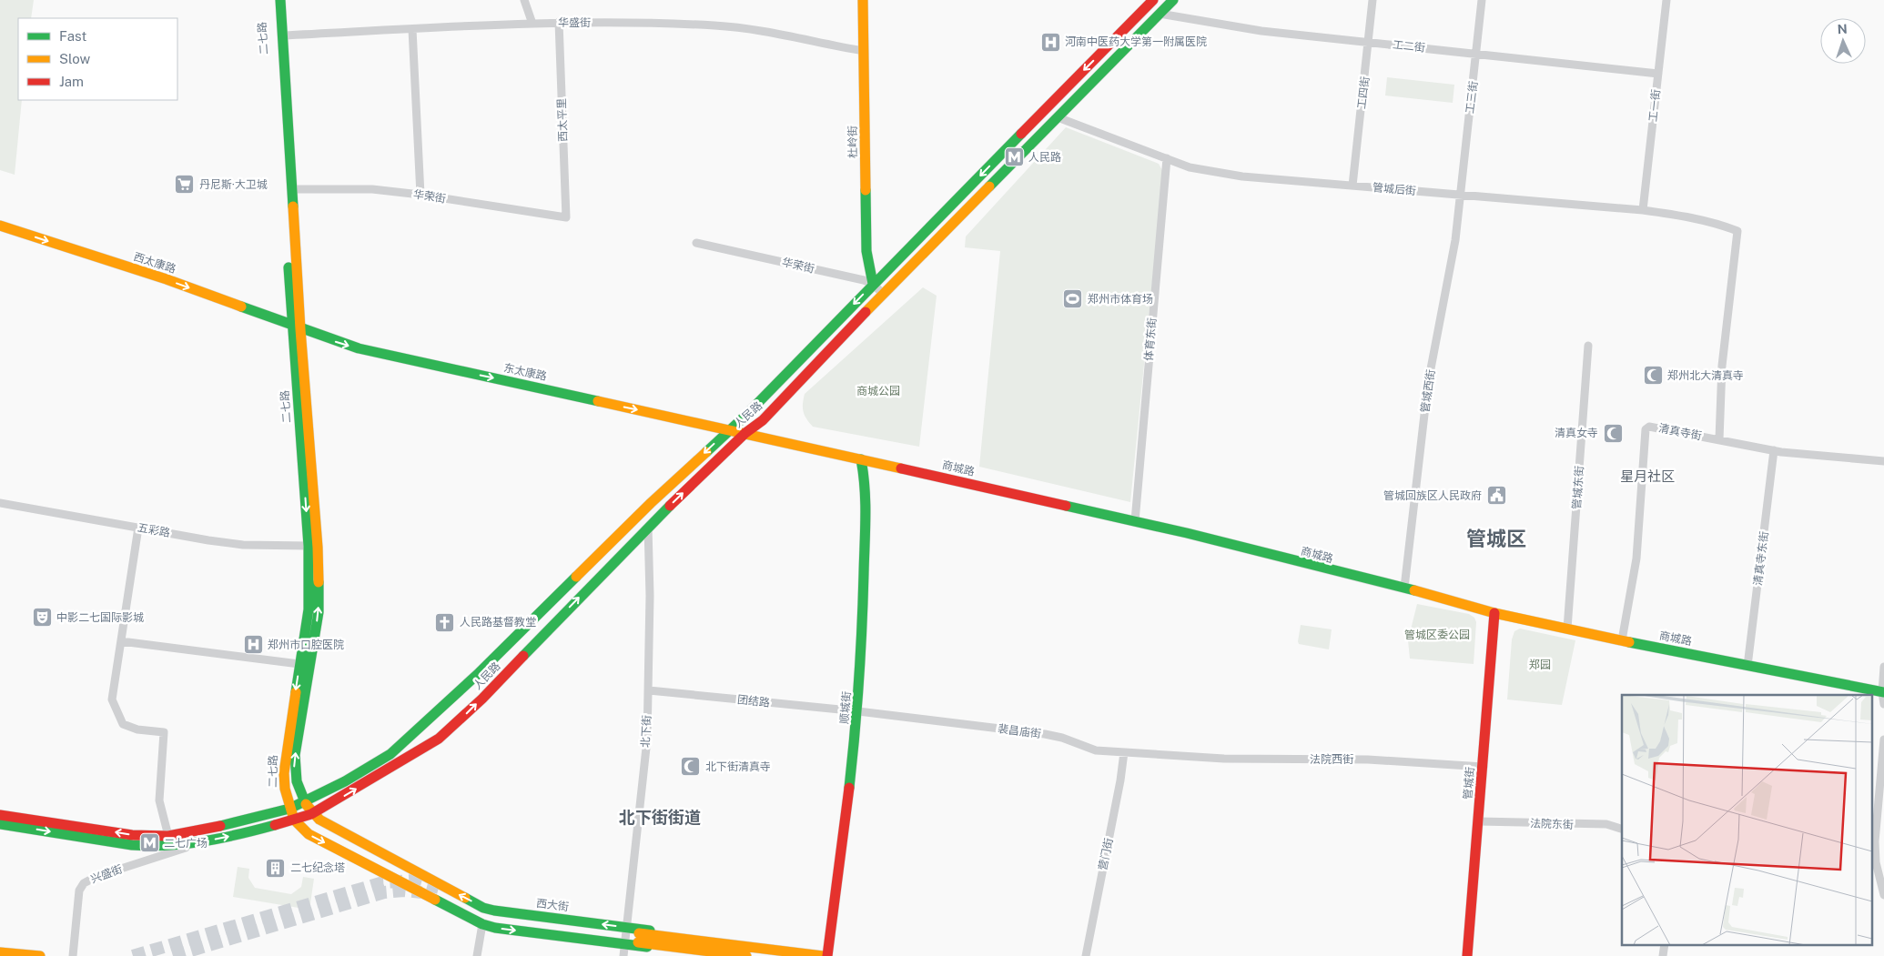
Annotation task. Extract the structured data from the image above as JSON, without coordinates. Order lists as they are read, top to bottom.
{
  "streets": {
    "main road": [
      "二七路",
      "杜岭街",
      "西太康路",
      "东太康路",
      "人民路",
      "商城路",
      "顺城街",
      "管城街",
      "西大街"
    ],
    "street": [
      "华盛街",
      "工二街",
      "工四街",
      "工三街",
      "工一街",
      "西太平里",
      "管城后街",
      "华荣街",
      "体育东街",
      "管城西街",
      "清真寺街",
      "管城东街",
      "五彩路",
      "清真寺东街",
      "团结路",
      "北下街",
      "裴昌庙街",
      "法院西街",
      "法院东街",
      "营门街",
      "兴盛街"
    ]
  },
  "crossings": [
    ["华盛街", "二七路"],
    ["华盛街", "西太平里"],
    ["华盛街", "杜岭街"],
    ["二七路", "华荣街"],
    ["二七路", "西太康路"],
    ["二七路", "东太康路"],
    ["二七路", "人民路"],
    ["二七路", "五彩路"],
    ["二七路", "西大街"],
    ["工二街", "工四街"],
    ["工二街", "工三街"],
    ["工二街", "工一街"],
    ["工二街", "人民路"],
    ["工四街", "管城后街"],
    ["工三街", "管城后街"],
    ["工三街", "管城西街"],
    ["工一街", "管城后街"],
    ["西太平里", "华荣街"],
    ["杜岭街", "华荣街"],
    ["杜岭街", "人民路"],
    ["管城后街", "体育东街"],
    ["管城后街", "管城西街"],
    ["管城后街", "人民路"],
    ["管城后街", "清真寺街"],
    ["华荣街", "人民路"],
    ["西太康路", "东太康路"],
    ["体育东街", "商城路"],
    ["东太康路", "人民路"],
    ["东太康路", "商城路"],
    ["管城西街", "商城路"],
    ["人民路", "商城路"],
    ["人民路", "北下街"],
    ["人民路", "兴盛街"],
    ["人民路", "西大街"],
    ["清真寺街", "商城路"],
    ["商城路", "管城东街"],
    ["商城路", "清真寺东街"],
    ["商城路", "顺城街"],
    ["商城路", "管城街"],
    ["团结路", "顺城街"],
    ["团结路", "北下街"],
    ["团结路", "裴昌庙街"],
    ["顺城街", "裴昌庙街"],
    ["顺城街", "西大街"],
    ["北下街", "西大街"],
    ["裴昌庙街", "法院西街"],
    ["裴昌庙街", "营门街"],
    ["法院西街", "管城街"],
    ["管城街", "法院东街"]
  ],
  "one_way": ["西太康路", "东太康路"],
  "districts": ["星月社区", "管城区", "北下街街道"],
  "parks": ["商城公园", "管城区委公园", "郑园"],
  "places": {
    "hospital": ["河南中医药大学第一附属医院", "郑州市口腔医院"],
    "metro station": ["人民路", "二七广场"],
    "supermarket": ["丹尼斯·大卫城"],
    "sports": ["郑州市体育场"],
    "mosque": ["郑州北大清真寺", "清真女寺", "北下街清真寺"],
    "public building": ["管城回族区人民政府"],
    "theatre": ["中影二七国际影城"],
    "church": ["人民路基督教堂"],
    "building": ["二七纪念塔"]
  },
  "legend": ["Fast", "Slow", "Jam"],
  "north": "top"
}
